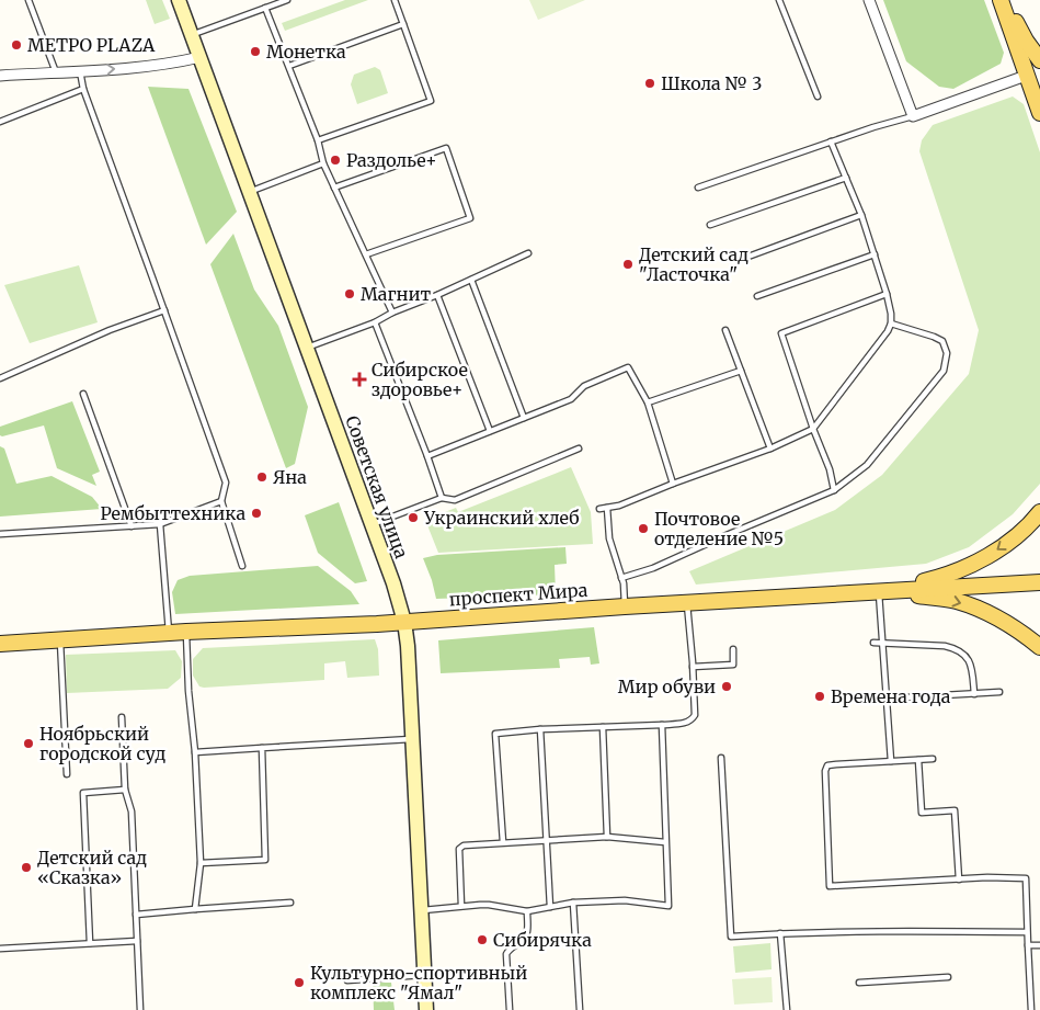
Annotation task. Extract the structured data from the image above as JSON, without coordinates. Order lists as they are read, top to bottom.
{
  "streets": {
    "main road": ["Советская улица", "проспект Мира"]
  },
  "crossings": [
    ["Советская улица", "проспект Мира"]
  ],
  "places": {
    "other": [
      "МЕТРО PLAZA",
      "Монетка",
      "Школа № 3",
      "Раздолье+",
      "Детский сад \"Ласточка\"",
      "Магнит",
      "Яна",
      "Рембыттехника",
      "Украинский хлеб",
      "Почтовое отделение №5",
      "Мир обуви",
      "Времена года",
      "Ноябрьский городской суд",
      "Детский сад «Сказка»",
      "Сибирячка",
      "Культурно-спортивный комплекс \"Ямал\""
    ],
    "health": ["Сибирское здоровье+"]
  }
}
